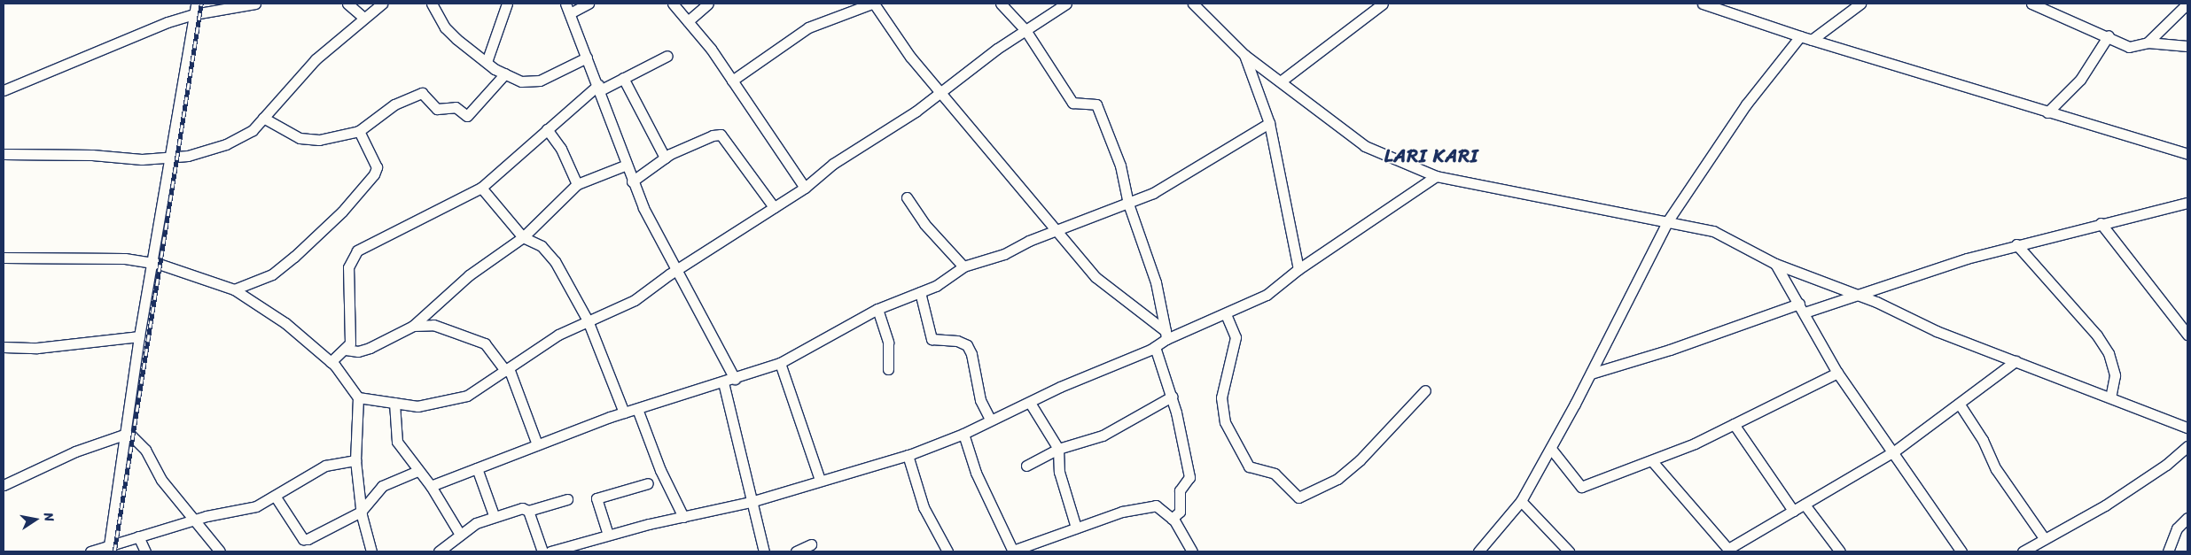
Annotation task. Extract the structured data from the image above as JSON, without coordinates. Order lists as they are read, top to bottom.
{
  "districts": ["LARI KARI"],
  "north": "right"
}
